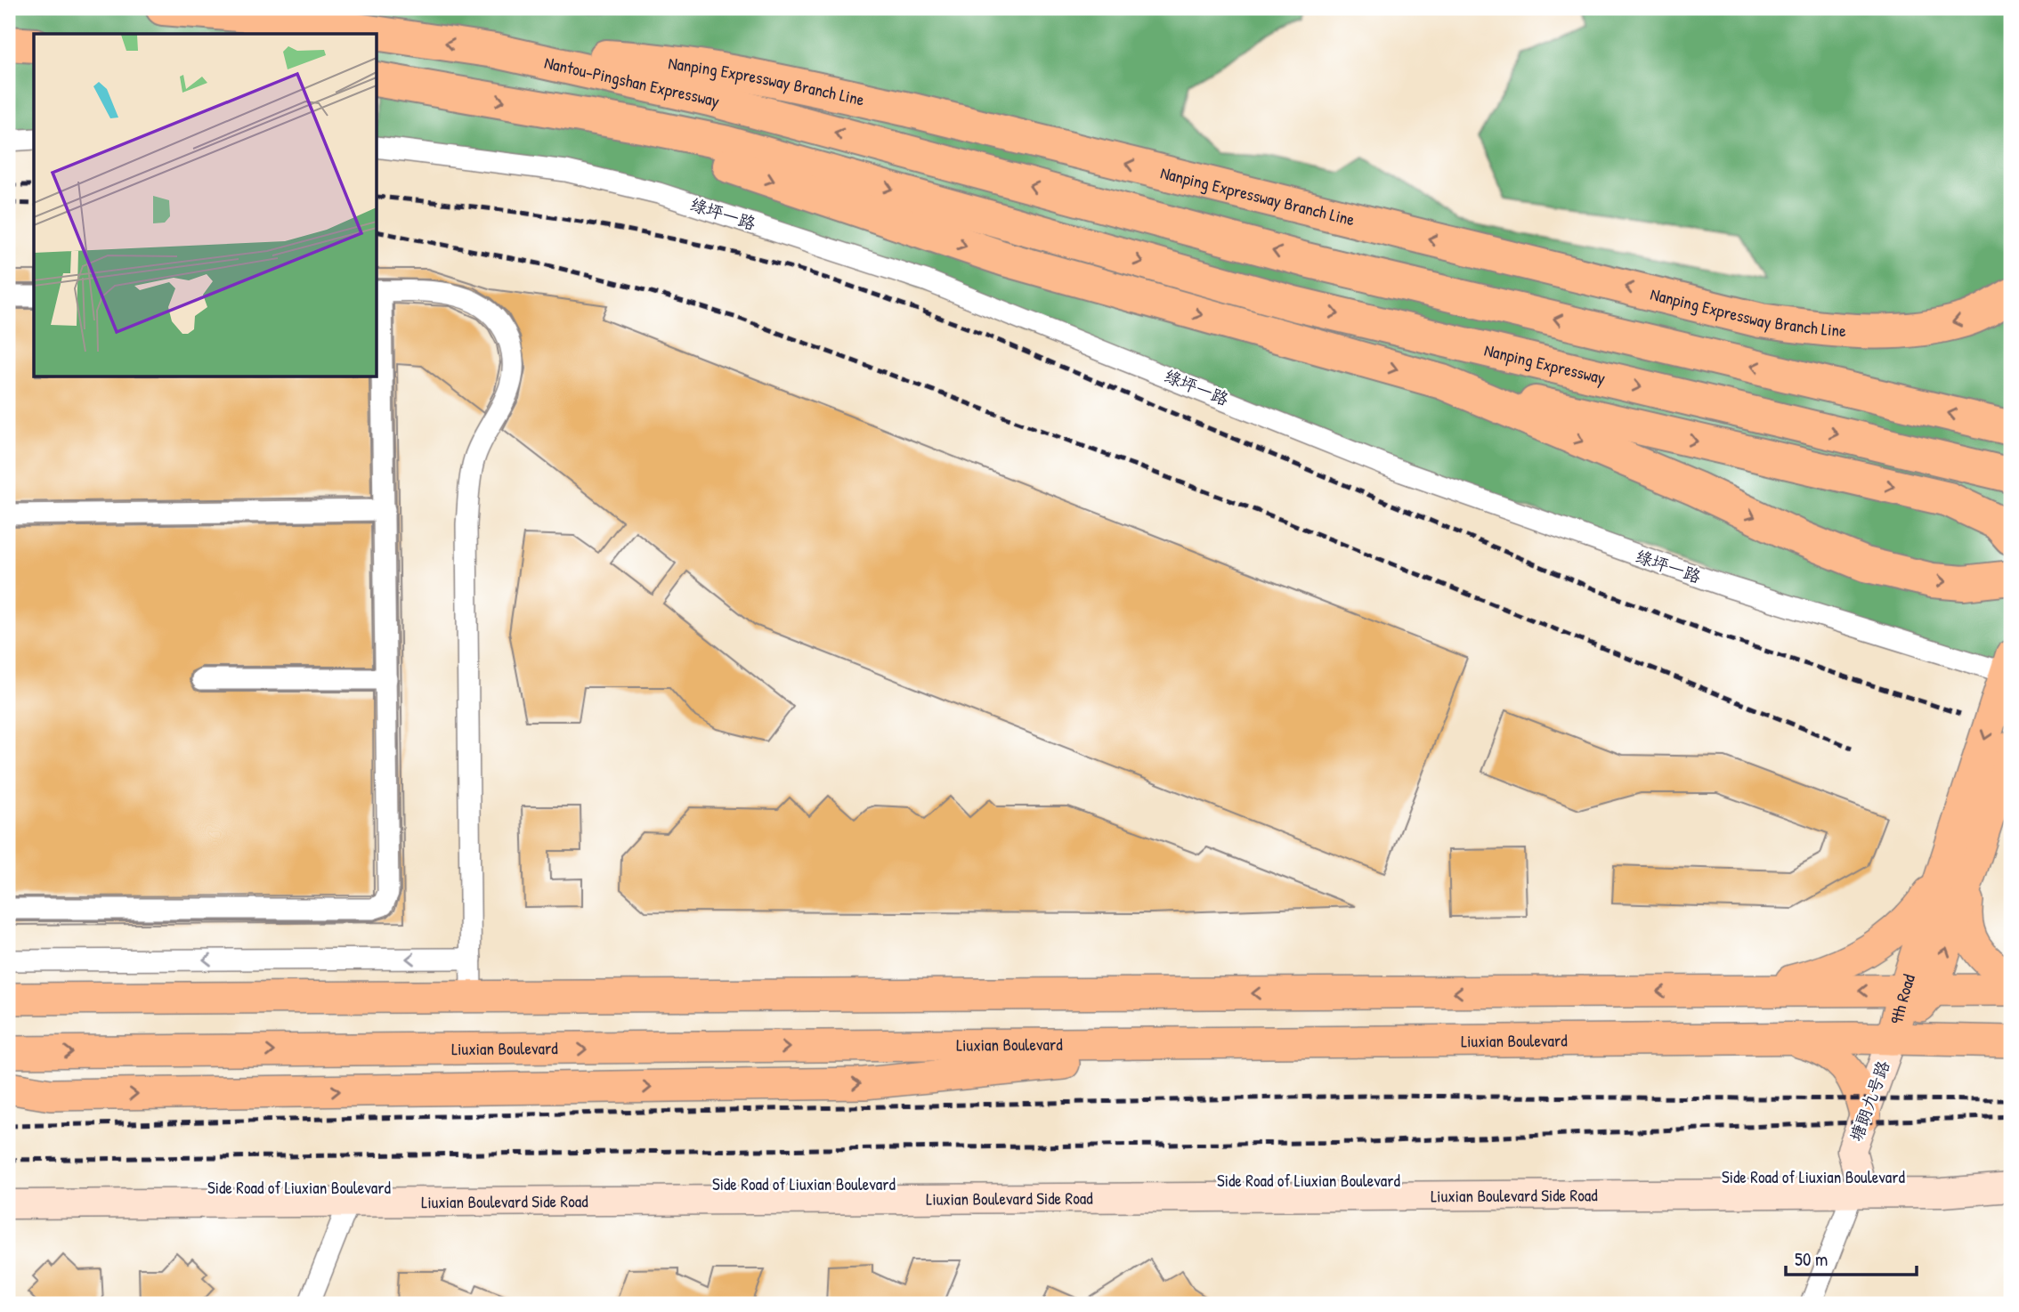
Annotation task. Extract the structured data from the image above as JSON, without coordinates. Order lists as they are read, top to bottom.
{
  "streets": {
    "highway": ["Nantou-Pingshan Expressway", "Nanping Expressway Branch Line", "Nanping Expressway"],
    "main road": [
      "9th Road",
      "Liuxian Boulevard",
      "塘朗九号路",
      "Side Road of Liuxian Boulevard",
      "Liuxian Boulevard Side Road"
    ],
    "street": ["绿坪一路"]
  },
  "crossings": [
    ["Nantou-Pingshan Expressway", "Nanping Expressway Branch Line"],
    ["绿坪一路", "9th Road"],
    ["9th Road", "Liuxian Boulevard"],
    ["9th Road", "塘朗九号路"],
    ["Liuxian Boulevard", "塘朗九号路"],
    ["塘朗九号路", "Side Road of Liuxian Boulevard"],
    ["塘朗九号路", "Liuxian Boulevard Side Road"],
    ["Side Road of Liuxian Boulevard", "Liuxian Boulevard Side Road"]
  ],
  "scale_bar": "50 m"
}
